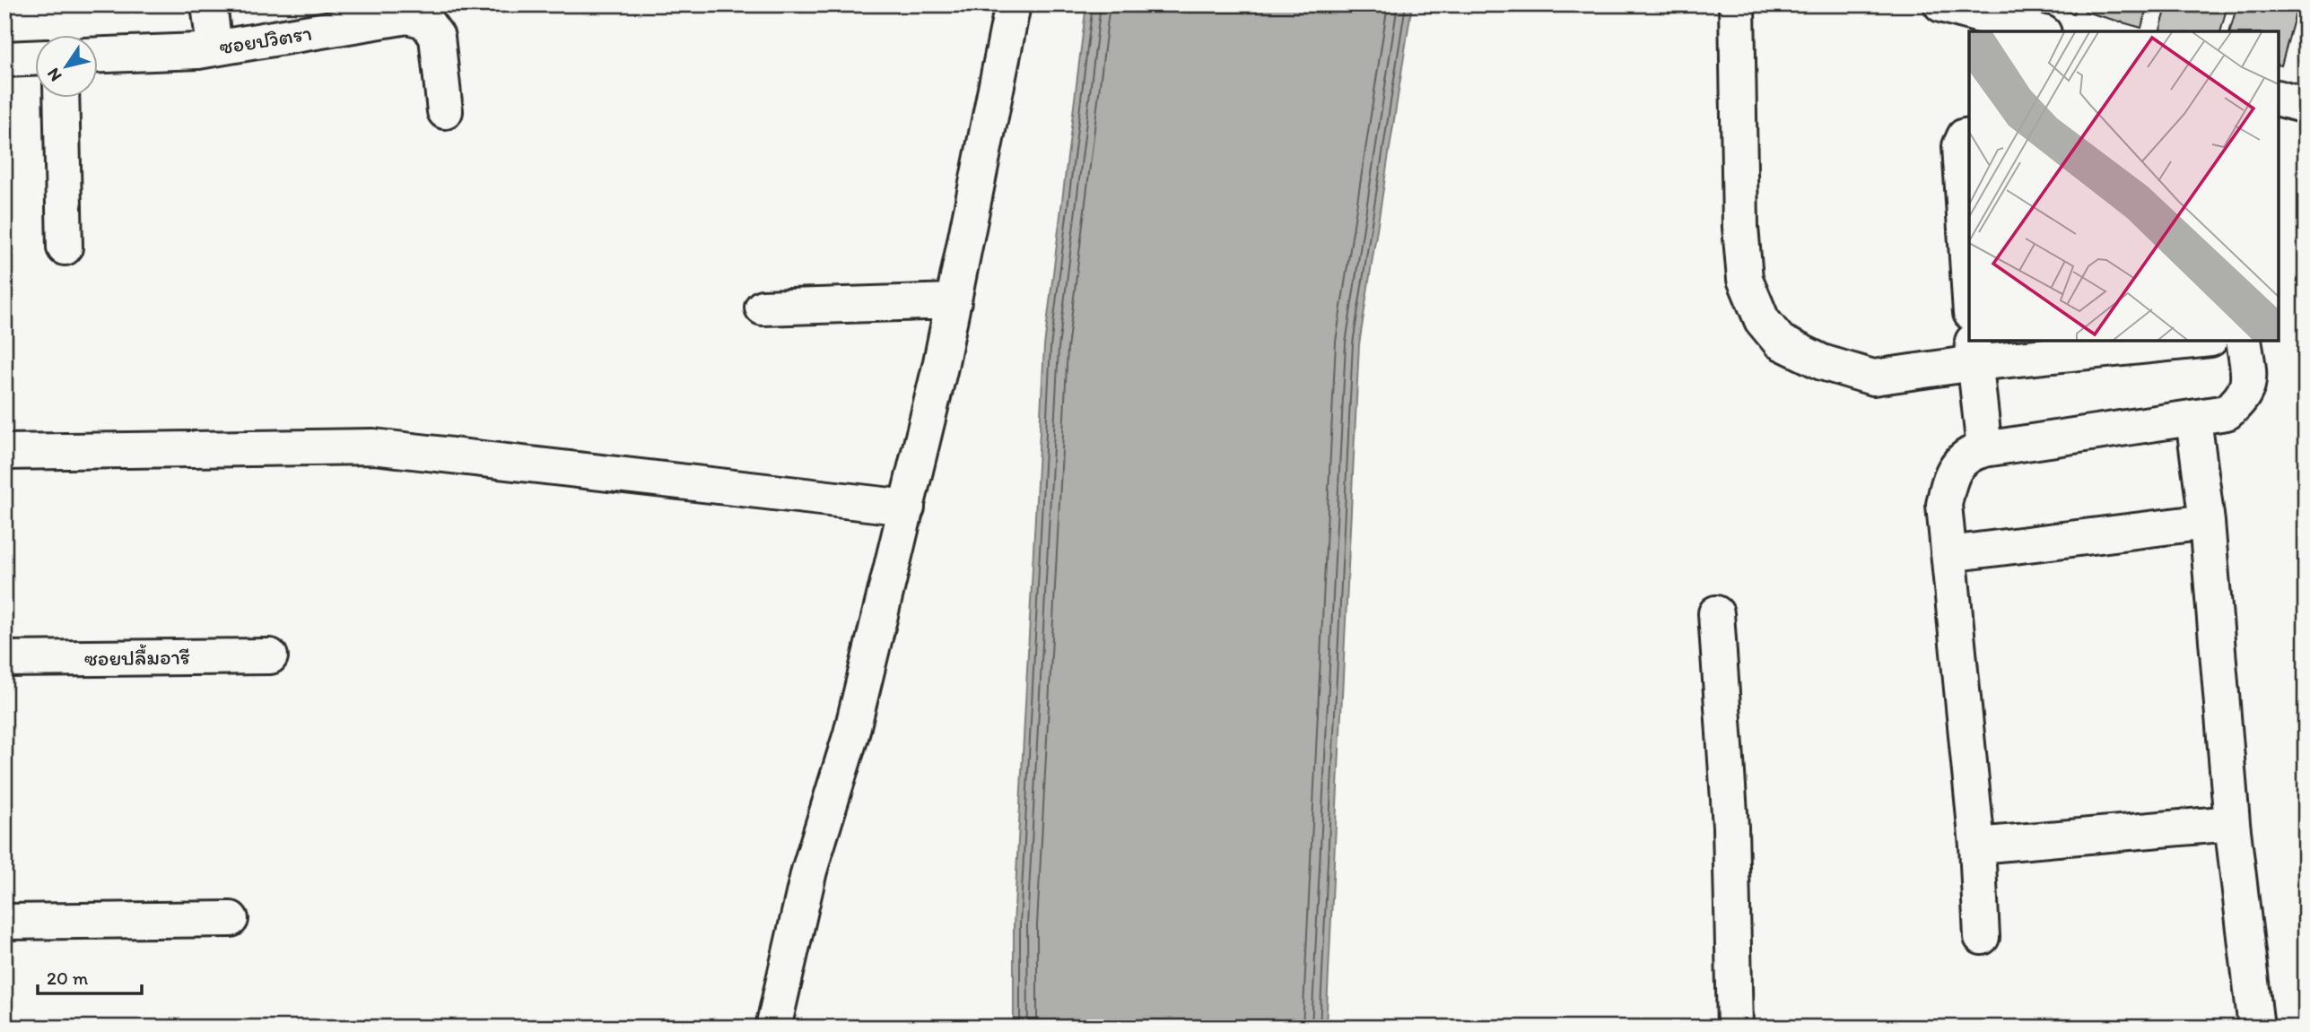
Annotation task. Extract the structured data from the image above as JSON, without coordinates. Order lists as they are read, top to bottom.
{
  "streets": {
    "street": ["ซอยปวิตรา", "ซอยปลื้มอารี"]
  },
  "scale_bar": "20 m",
  "north": "bottom left"
}
